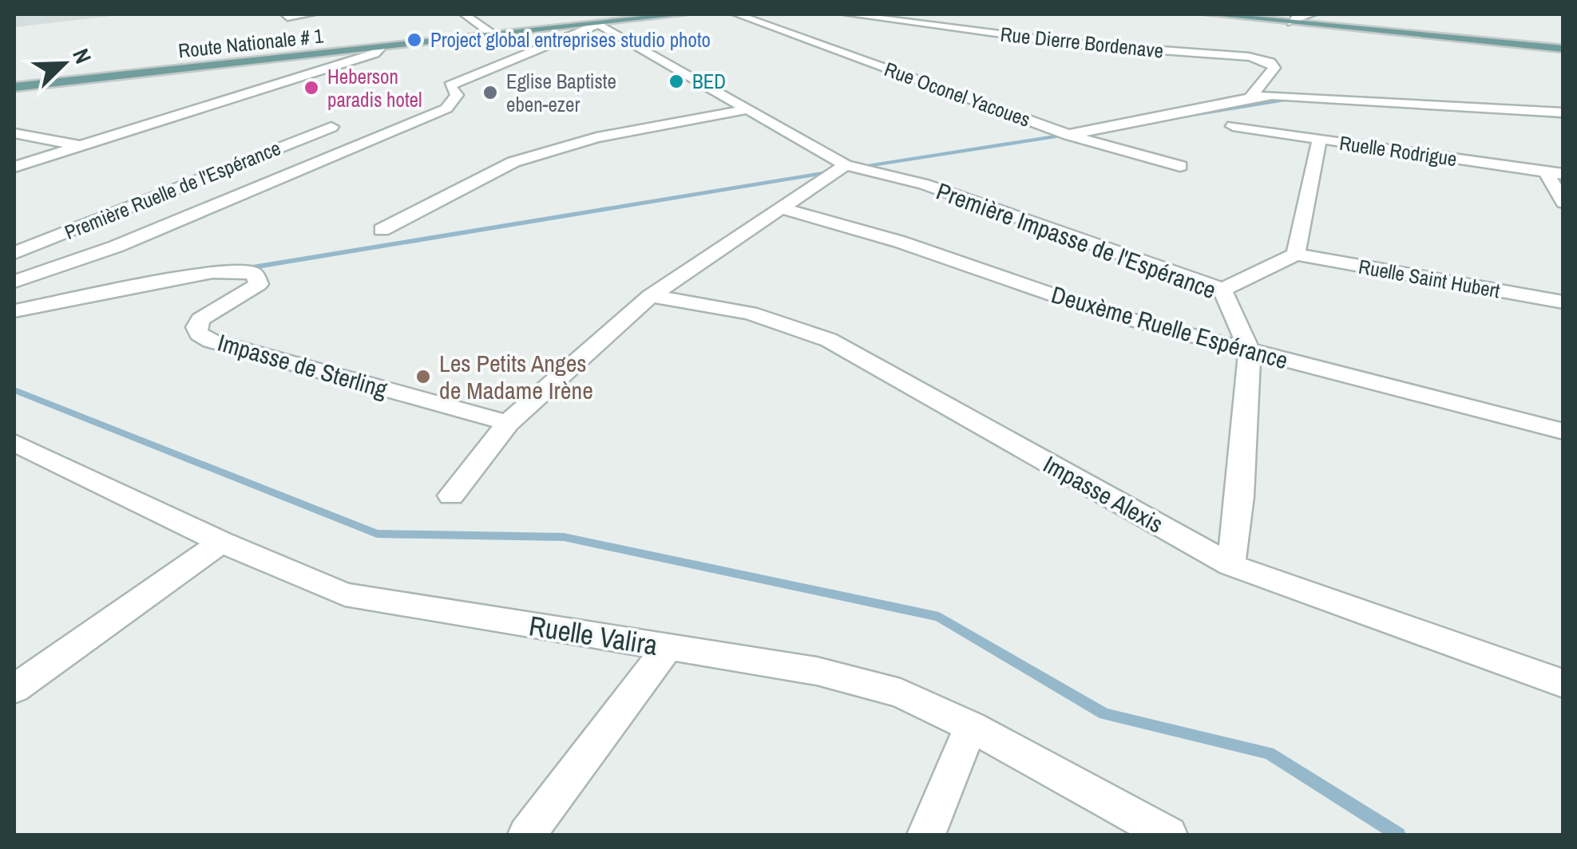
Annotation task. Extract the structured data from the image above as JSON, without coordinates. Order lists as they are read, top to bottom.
{
  "streets": {
    "main road": ["Route Nationale # 1"],
    "street": [
      "Rue Dierre Bordenave",
      "Rue Oconel Yacoues",
      "Ruelle Rodrigue",
      "Première Ruelle de l'Espérance",
      "Première Impasse de l'Espérance",
      "Ruelle Saint Hubert",
      "Deuxème Ruelle Espérance",
      "Impasse de Sterling",
      "Impasse Alexis",
      "Ruelle Valira"
    ]
  },
  "crossings": [
    ["Route Nationale # 1", "Première Impasse de l'Espérance"],
    ["Première Impasse de l'Espérance", "Deuxème Ruelle Espérance"],
    ["Première Impasse de l'Espérance", "Impasse Alexis"]
  ],
  "places": [
    "Project global entreprises studio photo",
    "BED",
    "Heberson paradis hotel",
    "Eglise Baptiste eben-ezer",
    "Les Petits Anges de Madame Irène"
  ],
  "north": "top right"
}
